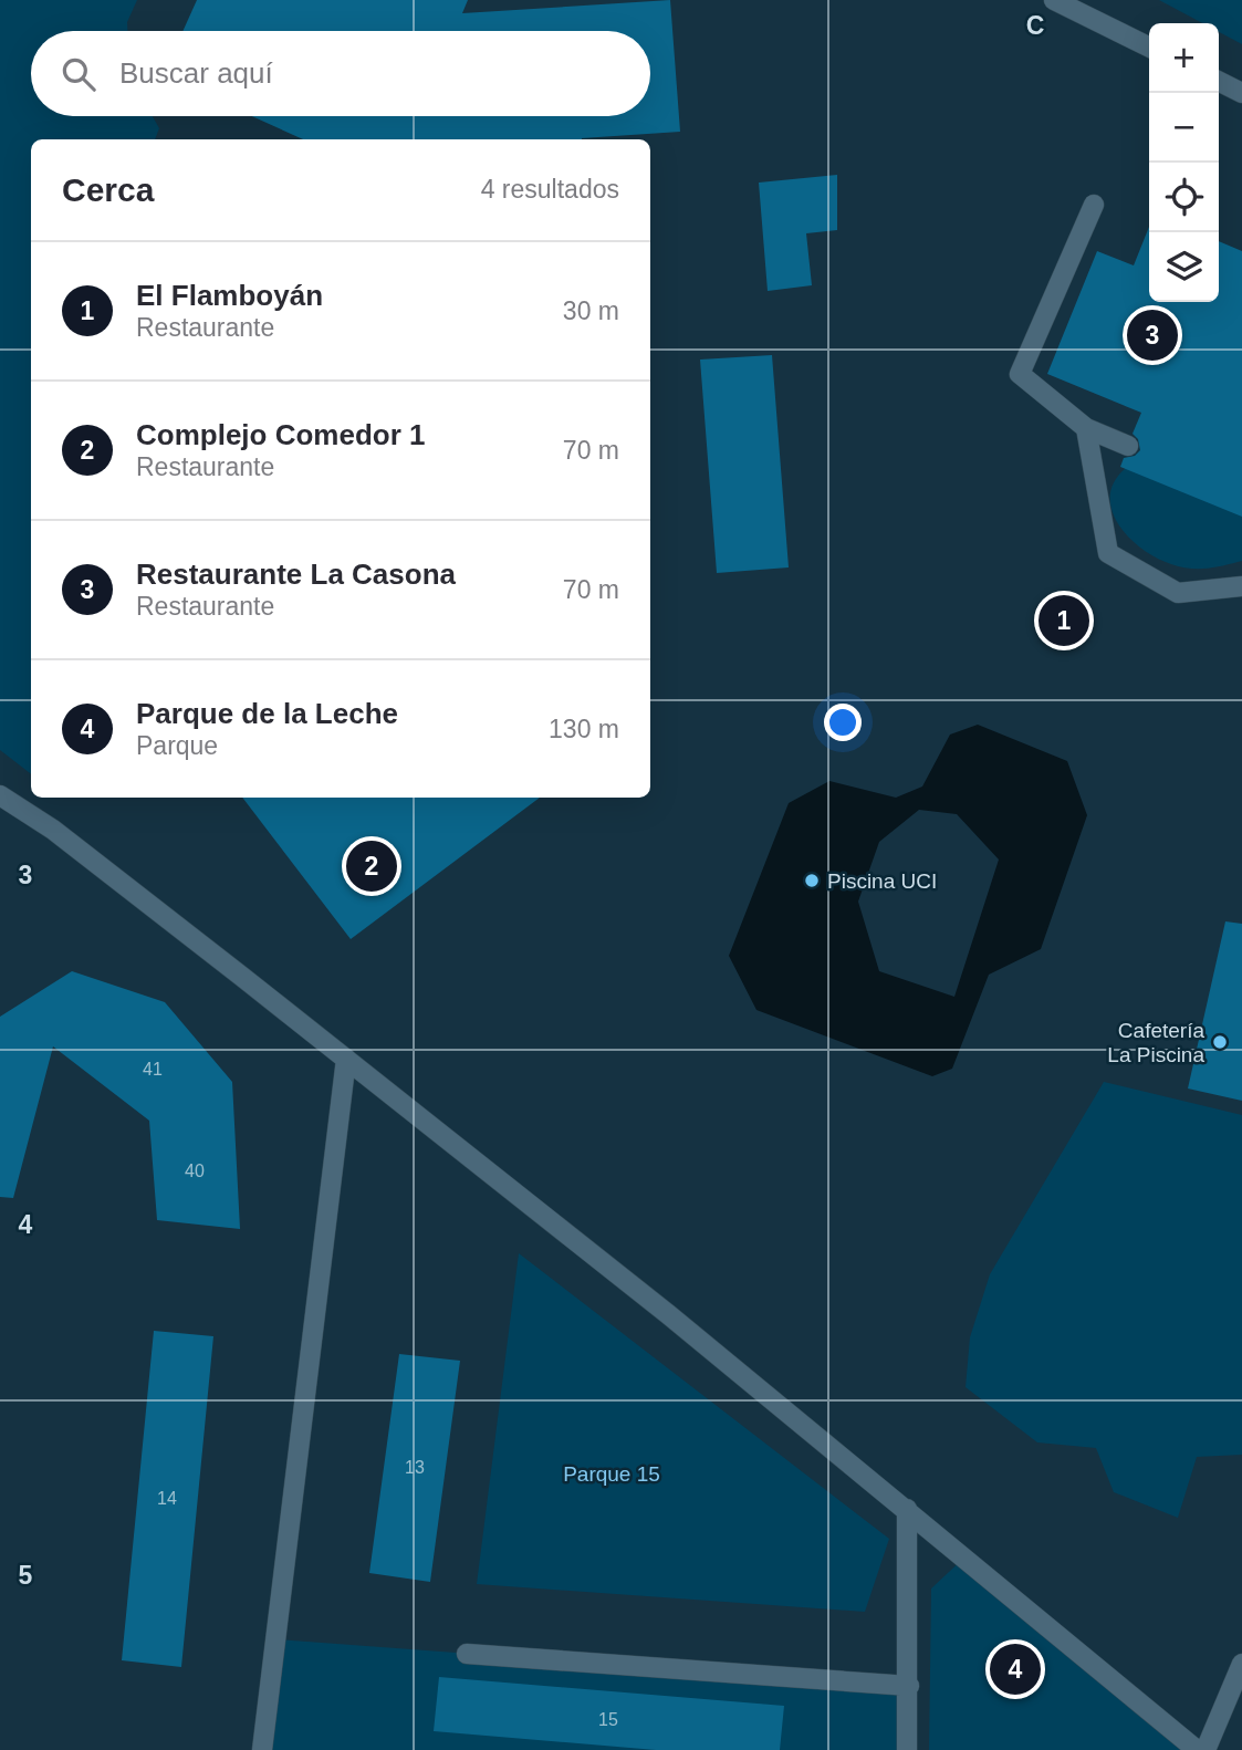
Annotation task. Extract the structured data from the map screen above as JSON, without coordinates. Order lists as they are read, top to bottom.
{
  "parks": ["Parque 15"],
  "places": ["Piscina UCI", "Cafetería La Piscina"],
  "house_numbers": [
    "41",
    "40",
    "13",
    "14",
    "15"
  ],
  "page": {
    "map_buttons": ["+", "−"],
    "search": "Buscar aquí",
    "heading": ["Cerca", "4 resultados"],
    "list": [
      {
        "mark": "1",
        "name": "El Flamboyán",
        "note": "Restaurante",
        "value": "30 m"
      },
      {
        "mark": "2",
        "name": "Complejo Comedor 1",
        "note": "Restaurante",
        "value": "70 m"
      },
      {
        "mark": "3",
        "name": "Restaurante La Casona",
        "note": "Restaurante",
        "value": "70 m"
      },
      {
        "mark": "4",
        "name": "Parque de la Leche",
        "note": "Parque",
        "value": "130 m"
      }
    ],
    "pins": [
      "3",
      "1",
      "2",
      "4"
    ]
  },
  "grid": {
    "columns": ["C"],
    "rows": ["3", "4", "5"]
  }
}
